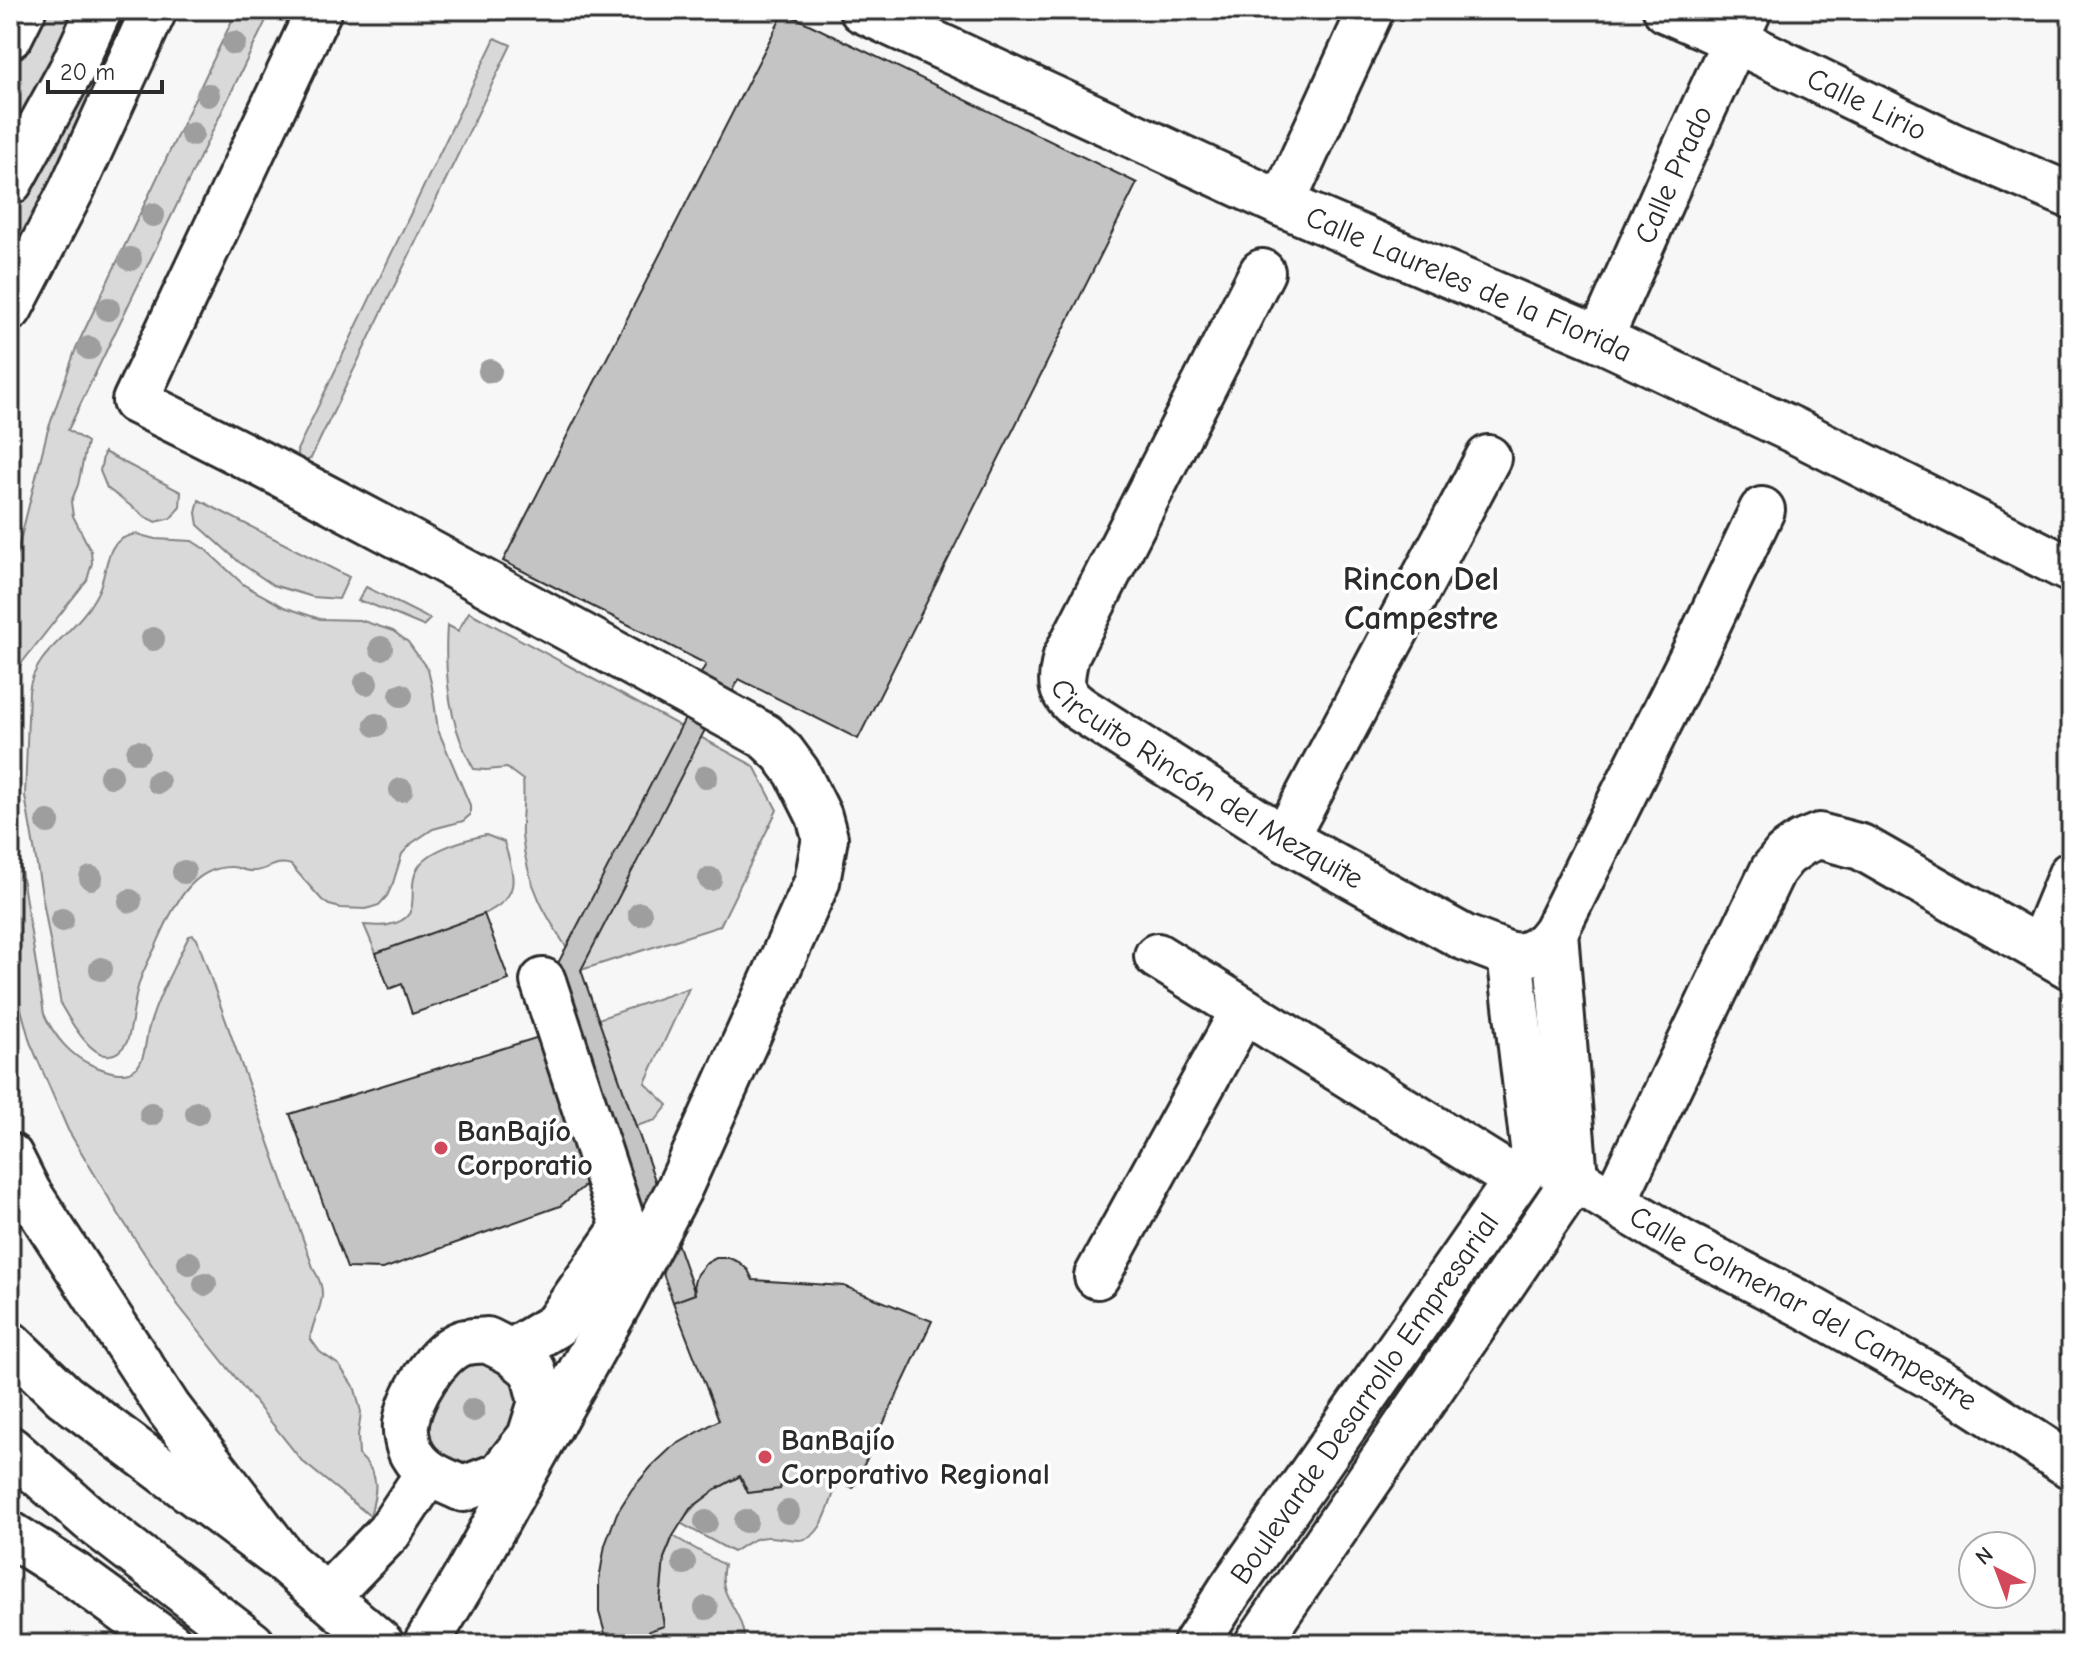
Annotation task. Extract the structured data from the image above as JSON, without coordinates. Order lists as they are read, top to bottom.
{
  "streets": {
    "street": [
      "Calle Lirio",
      "Calle Prado",
      "Calle Laureles de la Florida",
      "Circuito Rincón del Mezquite",
      "Calle Colmenar del Campestre",
      "Boulevarde Desarrollo Empresarial"
    ]
  },
  "crossings": [
    ["Calle Lirio", "Calle Prado"],
    ["Calle Prado", "Calle Laureles de la Florida"],
    ["Calle Colmenar del Campestre", "Boulevarde Desarrollo Empresarial"]
  ],
  "districts": ["Rincon Del Campestre"],
  "places": ["BanBajío Corporatio", "BanBajío Corporativo Regional"],
  "scale_bar": "20 m",
  "north": "top left"
}
